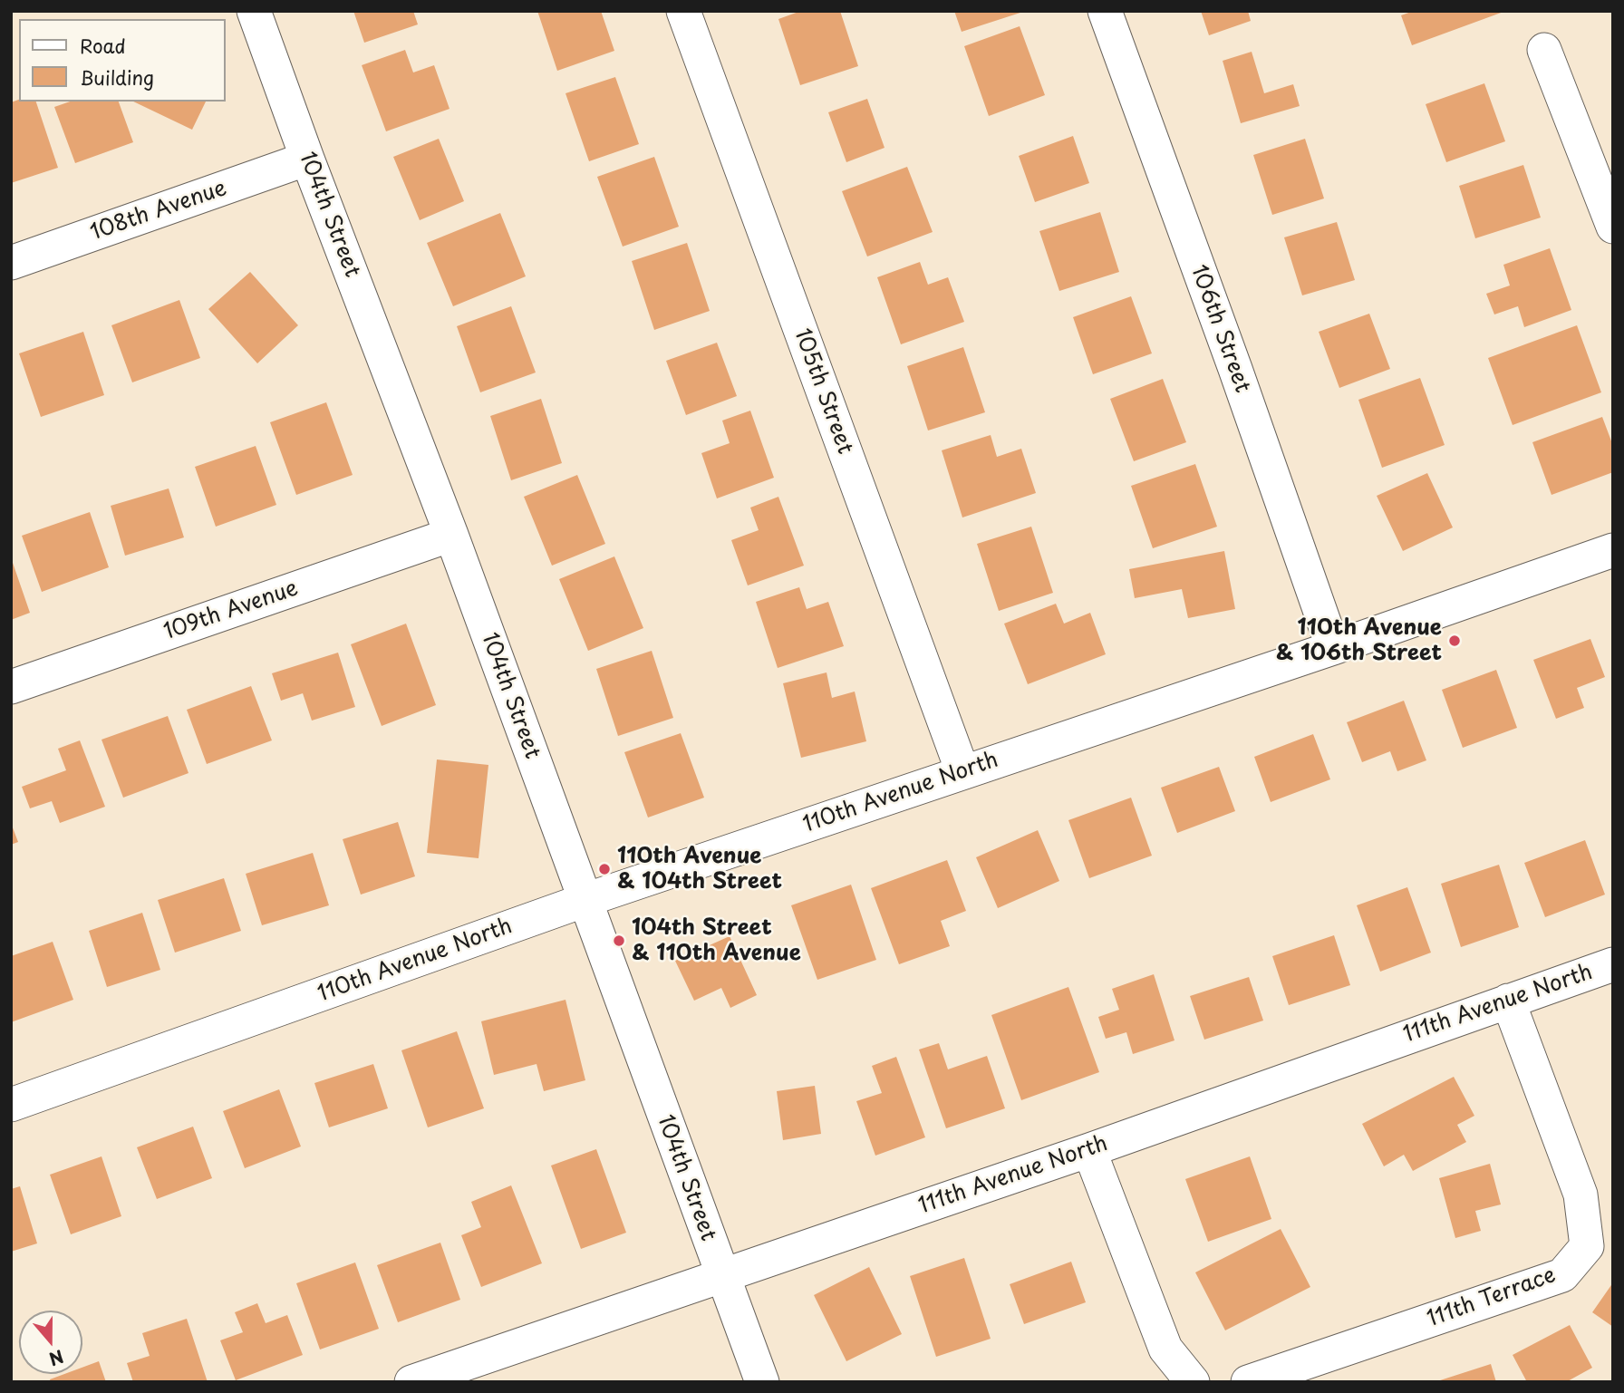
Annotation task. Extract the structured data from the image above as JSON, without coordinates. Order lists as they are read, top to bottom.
{
  "streets": {
    "street": [
      "108th Avenue",
      "104th Street",
      "106th Street",
      "105th Street",
      "109th Avenue",
      "110th Avenue North",
      "111th Avenue North",
      "111th Terrace"
    ]
  },
  "crossings": [
    ["108th Avenue", "104th Street"],
    ["104th Street", "109th Avenue"],
    ["104th Street", "110th Avenue North"],
    ["104th Street", "111th Avenue North"],
    ["106th Street", "110th Avenue North"],
    ["105th Street", "110th Avenue North"],
    ["111th Avenue North", "111th Terrace"]
  ],
  "places": ["110th Avenue & 106th Street", "110th Avenue & 104th Street", "104th Street & 110th Avenue"],
  "legend": ["Road", "Building"],
  "north": "bottom"
}
